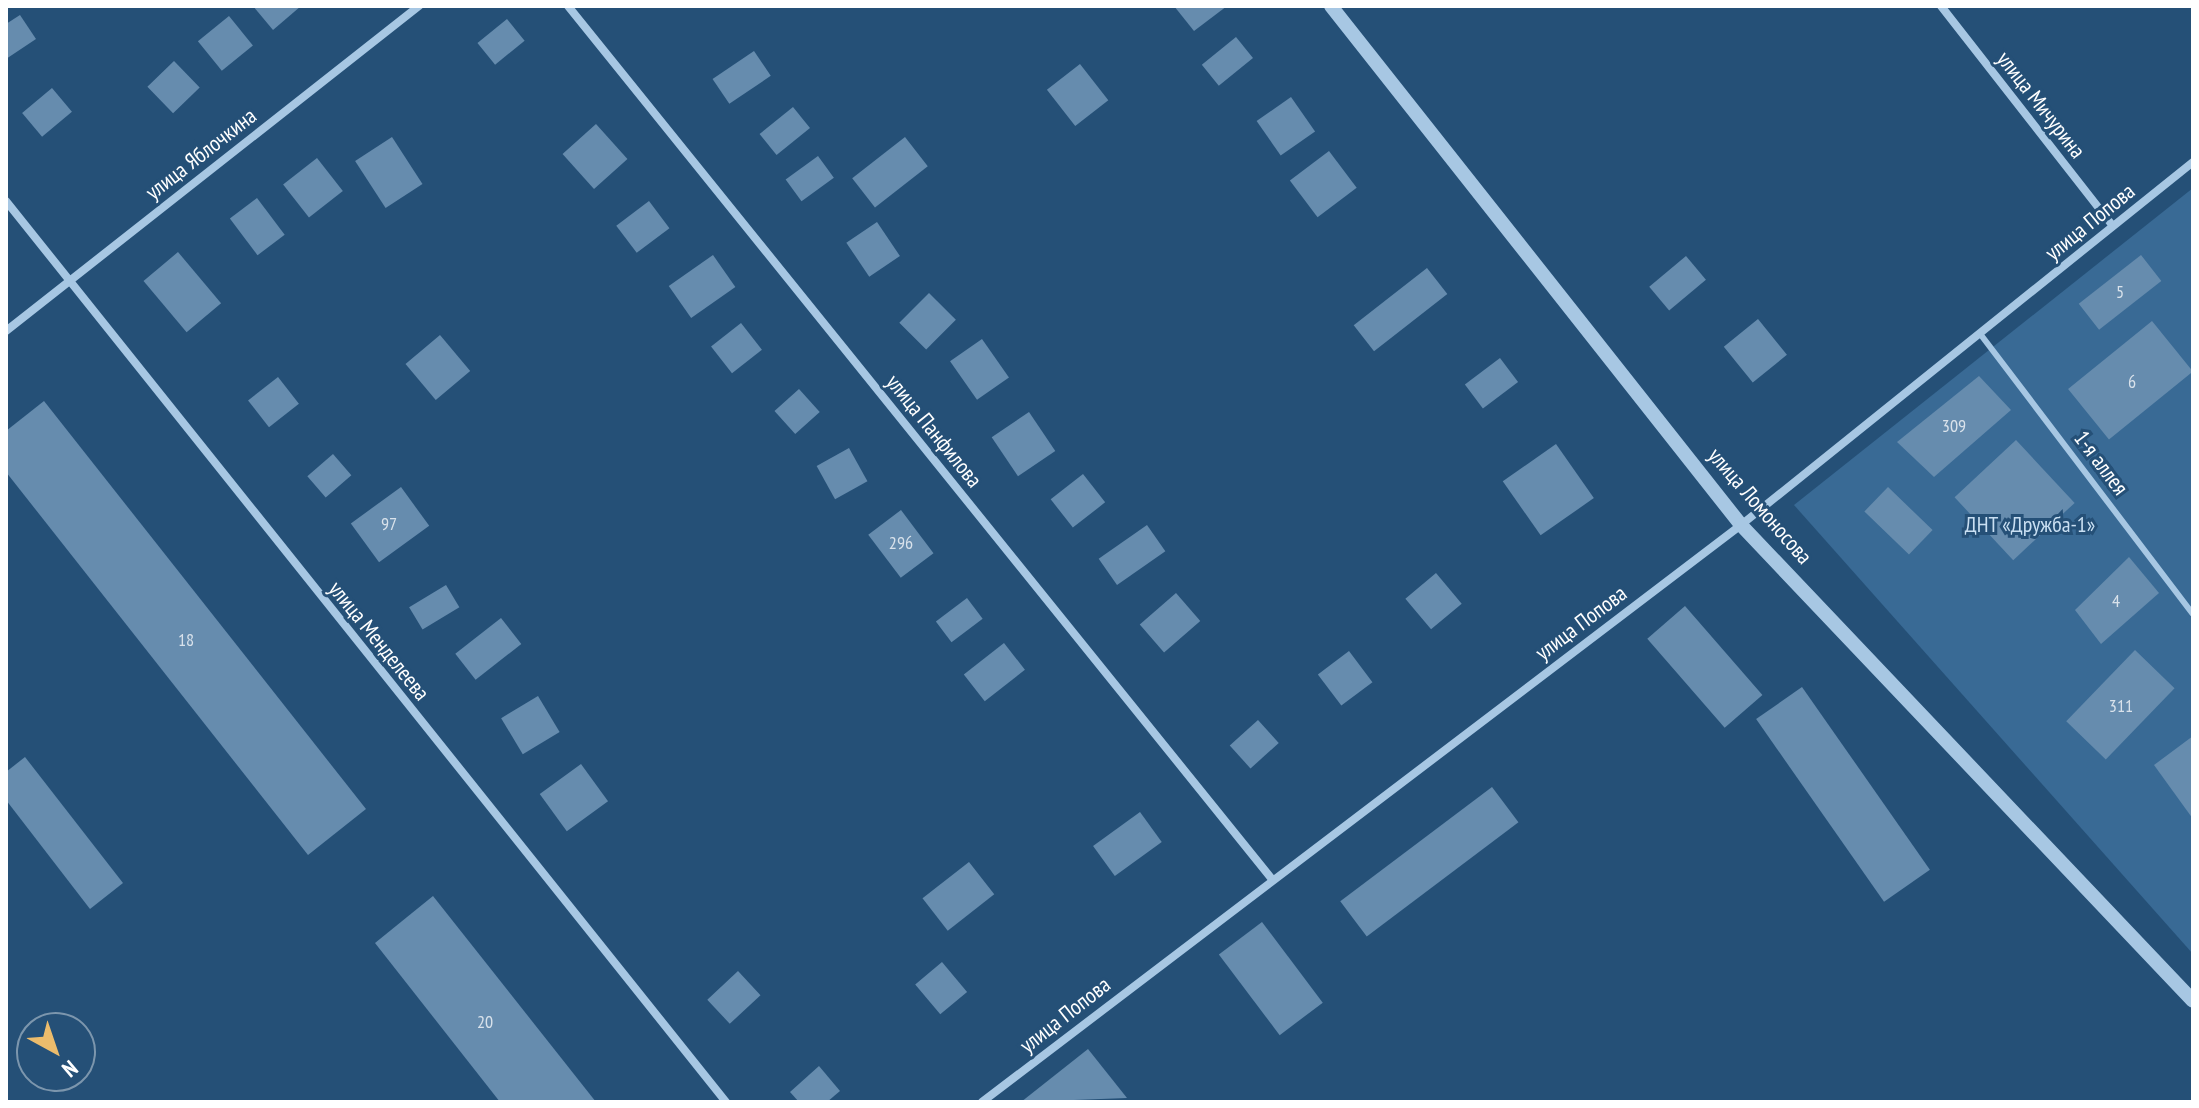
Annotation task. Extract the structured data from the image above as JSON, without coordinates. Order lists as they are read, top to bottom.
{
  "streets": {
    "street": [
      "улица Мичурина",
      "улица Яблочкина",
      "улица Попова",
      "улица Панфилова",
      "улица Ломоносова",
      "улица Менделеева"
    ],
    "lane": ["1-я аллея"]
  },
  "crossings": [
    ["улица Мичурина", "улица Попова"],
    ["улица Яблочкина", "улица Менделеева"],
    ["улица Попова", "улица Панфилова"],
    ["улица Попова", "1-я аллея"],
    ["улица Попова", "улица Ломоносова"]
  ],
  "parks": ["ДНТ «Дружба-1»"],
  "house_numbers": [
    "5",
    "6",
    "309",
    "97",
    "296",
    "4",
    "18",
    "311",
    "20"
  ],
  "north": "bottom right"
}
